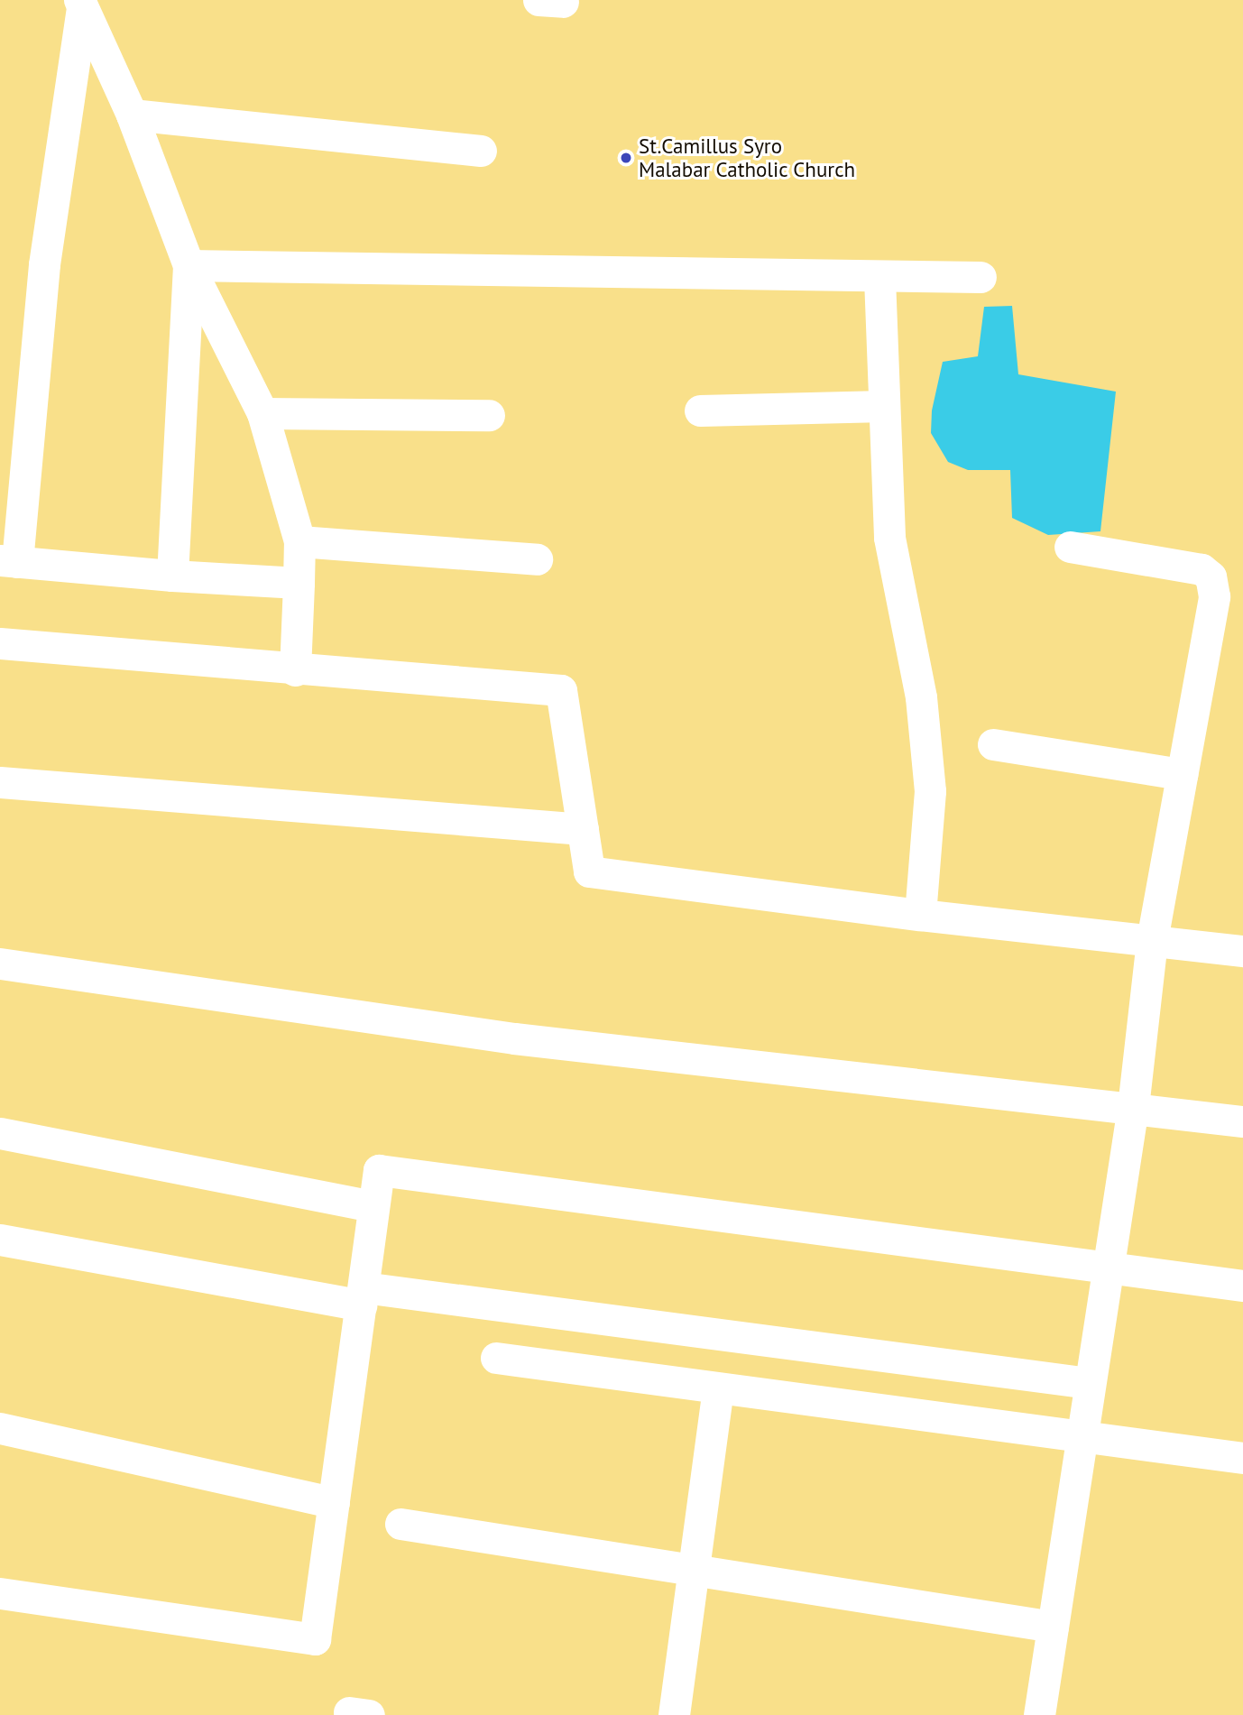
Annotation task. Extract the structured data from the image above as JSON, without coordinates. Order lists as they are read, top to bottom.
{
  "places": ["St.Camillus Syro Malabar Catholic Church"]
}
